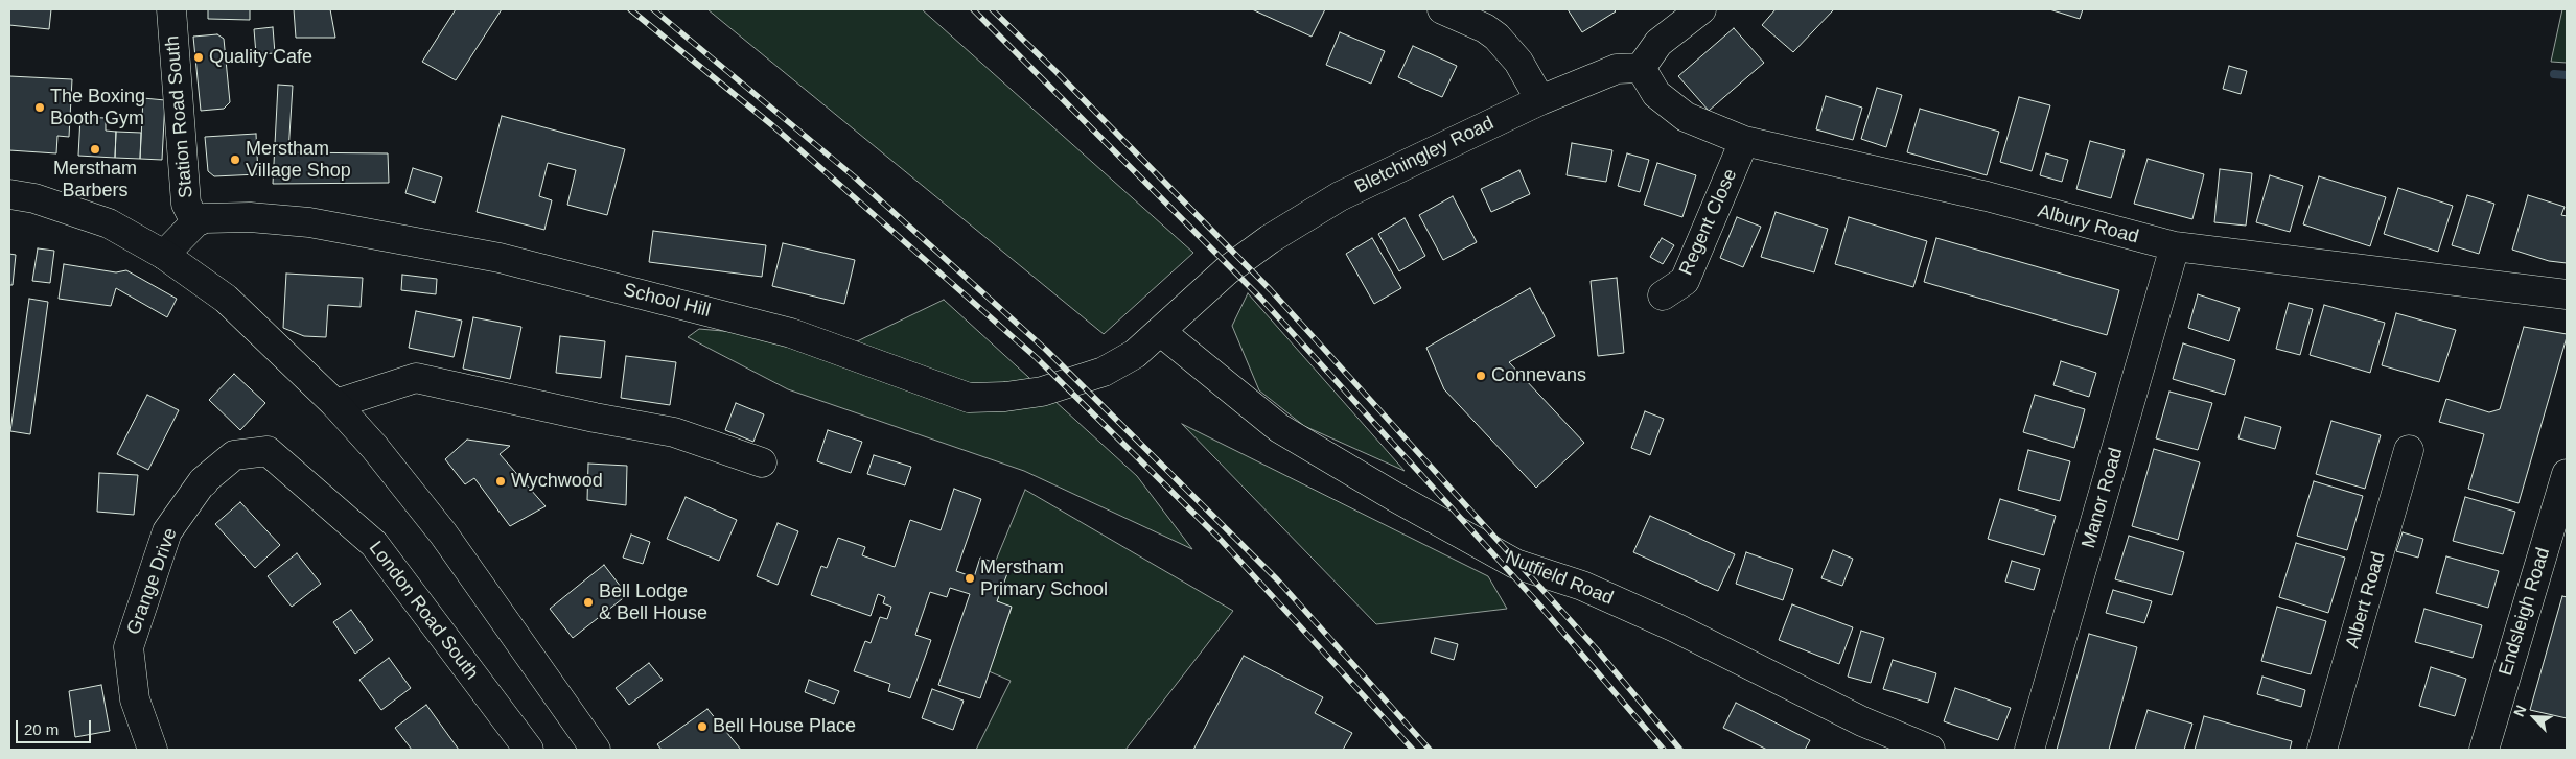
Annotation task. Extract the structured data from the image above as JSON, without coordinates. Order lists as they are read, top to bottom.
{
  "streets": {
    "street": [
      "Station Road South",
      "Bletchingley Road",
      "Regent Close",
      "Albury Road",
      "School Hill",
      "Manor Road",
      "Nutfield Road",
      "Grange Drive",
      "Albert Road",
      "London Road South",
      "Endsleigh Road"
    ]
  },
  "crossings": [
    ["Station Road South", "School Hill"],
    ["Bletchingley Road", "Albury Road"],
    ["Bletchingley Road", "School Hill"],
    ["Bletchingley Road", "Nutfield Road"],
    ["Regent Close", "Albury Road"],
    ["Albury Road", "Manor Road"],
    ["School Hill", "Nutfield Road"],
    ["Grange Drive", "London Road South"]
  ],
  "places": [
    "Quality Cafe",
    "The Boxing Booth Gym",
    "Merstham Barbers",
    "Merstham Village Shop",
    "Connevans",
    "Wychwood",
    "Merstham Primary School",
    "Bell Lodge & Bell House",
    "Bell House Place"
  ],
  "scale_bar": "20 m",
  "north": "top left"
}
